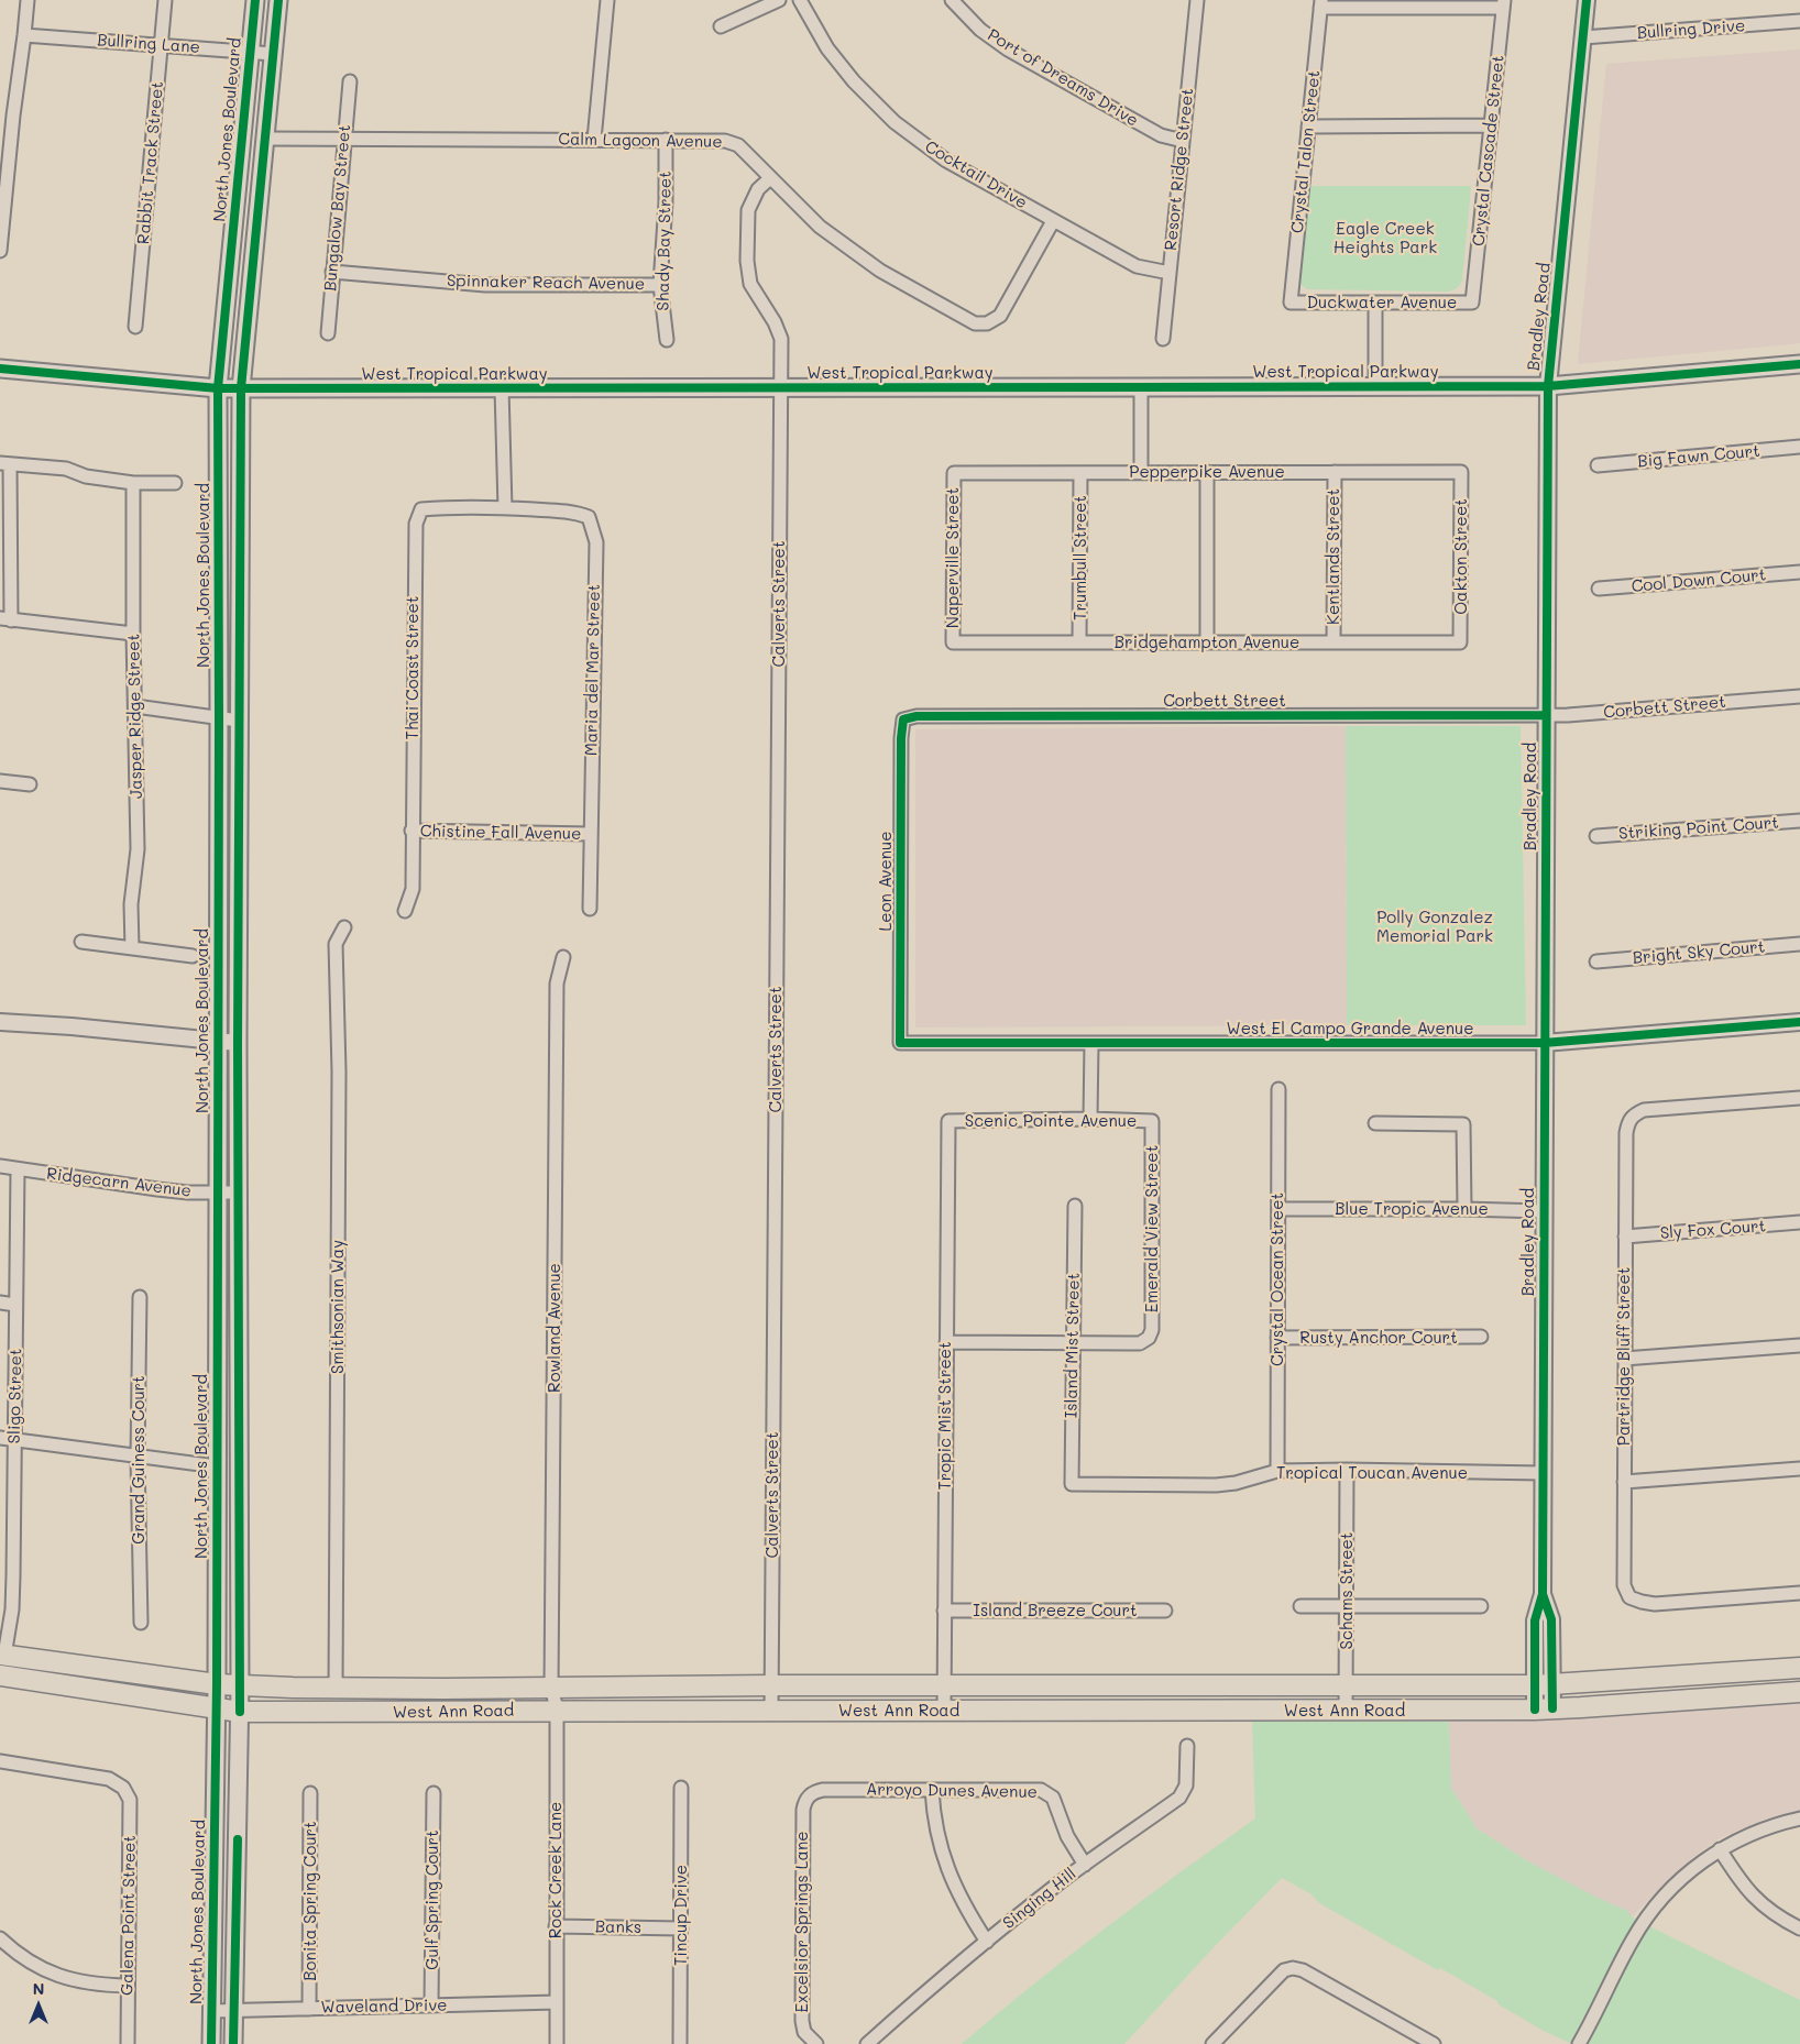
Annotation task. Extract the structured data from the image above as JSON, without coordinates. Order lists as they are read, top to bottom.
{
  "streets": {
    "main road": ["North Jones Boulevard", "West Tropical Parkway", "West Ann Road"],
    "street": [
      "Bullring Drive",
      "Bullring Lane",
      "Port of Dreams Drive",
      "Calm Lagoon Avenue",
      "Crystal Cascade Street",
      "Crystal Talon Street",
      "Rabbit Track Street",
      "Resort Ridge Street",
      "Cocktail Drive",
      "Bungalow Bay Street",
      "Shady Bay Street",
      "Spinnaker Reach Avenue",
      "Duckwater Avenue",
      "Bradley Road",
      "Big Fawn Court",
      "Pepperpike Avenue",
      "Kentlands Street",
      "Oakton Street",
      "Naperville Street",
      "Trumbull Street",
      "Cool Down Court",
      "Calverts Street",
      "Bridgehampton Avenue",
      "Thai Coast Street",
      "Maria del Mar Street",
      "Corbett Street",
      "Jasper Ridge Street",
      "Striking Point Court",
      "Chistine Fall Avenue",
      "Leon Avenue",
      "Bright Sky Court",
      "West El Campo Grande Avenue",
      "Scenic Pointe Avenue",
      "Ridgecarn Avenue",
      "Blue Tropic Avenue",
      "Emerald View Street",
      "Sly Fox Court",
      "Crystal Ocean Street",
      "Smithsonian Way",
      "Rowland Avenue",
      "Rusty Anchor Court",
      "Island Mist Street",
      "Partridge Bluff Street",
      "Sligo Street",
      "Tropic Mist Street",
      "Grand Guiness Court",
      "Tropical Toucan Avenue",
      "Schams Street",
      "Island Breeze Court",
      "Arroyo Dunes Avenue",
      "Rock Creek Lane",
      "Singing Hill",
      "Gulf Spring Court",
      "Bonita Spring Court",
      "Galena Point Street",
      "Tincup Drive",
      "Excelsior Springs Lane",
      "Banks",
      "Waveland Drive"
    ]
  },
  "crossings": [
    ["Bullring Drive", "Bradley Road"],
    ["Bullring Lane", "North Jones Boulevard"],
    ["Bullring Lane", "Rabbit Track Street"],
    ["Port of Dreams Drive", "Resort Ridge Street"],
    ["North Jones Boulevard", "West Tropical Parkway"],
    ["North Jones Boulevard", "Ridgecarn Avenue"],
    ["North Jones Boulevard", "West Ann Road"],
    ["North Jones Boulevard", "Waveland Drive"],
    ["Calm Lagoon Avenue", "Cocktail Drive"],
    ["Calm Lagoon Avenue", "Bungalow Bay Street"],
    ["Calm Lagoon Avenue", "Shady Bay Street"],
    ["Calm Lagoon Avenue", "Calverts Street"],
    ["Crystal Cascade Street", "Duckwater Avenue"],
    ["Crystal Talon Street", "Duckwater Avenue"],
    ["Resort Ridge Street", "Cocktail Drive"],
    ["Bungalow Bay Street", "Spinnaker Reach Avenue"],
    ["Shady Bay Street", "Spinnaker Reach Avenue"],
    ["Bradley Road", "West Tropical Parkway"],
    ["Bradley Road", "Corbett Street"],
    ["Bradley Road", "West El Campo Grande Avenue"],
    ["Bradley Road", "Blue Tropic Avenue"],
    ["Bradley Road", "Tropical Toucan Avenue"],
    ["Bradley Road", "West Ann Road"],
    ["West Tropical Parkway", "Calverts Street"],
    ["Pepperpike Avenue", "Kentlands Street"],
    ["Pepperpike Avenue", "Oakton Street"],
    ["Pepperpike Avenue", "Naperville Street"],
    ["Pepperpike Avenue", "Trumbull Street"],
    ["Kentlands Street", "Bridgehampton Avenue"],
    ["Oakton Street", "Bridgehampton Avenue"],
    ["Naperville Street", "Bridgehampton Avenue"],
    ["Trumbull Street", "Bridgehampton Avenue"],
    ["Calverts Street", "West Ann Road"],
    ["Thai Coast Street", "Maria del Mar Street"],
    ["Thai Coast Street", "Chistine Fall Avenue"],
    ["Maria del Mar Street", "Chistine Fall Avenue"],
    ["Corbett Street", "Leon Avenue"],
    ["Leon Avenue", "West El Campo Grande Avenue"],
    ["Scenic Pointe Avenue", "Emerald View Street"],
    ["Scenic Pointe Avenue", "Tropic Mist Street"],
    ["Ridgecarn Avenue", "Sligo Street"],
    ["Blue Tropic Avenue", "Crystal Ocean Street"],
    ["Emerald View Street", "Island Mist Street"],
    ["Sly Fox Court", "Partridge Bluff Street"],
    ["Crystal Ocean Street", "Rusty Anchor Court"],
    ["Crystal Ocean Street", "Tropical Toucan Avenue"],
    ["Smithsonian Way", "West Ann Road"],
    ["Rowland Avenue", "West Ann Road"],
    ["Rowland Avenue", "Rock Creek Lane"],
    ["Island Mist Street", "Tropical Toucan Avenue"],
    ["Sligo Street", "West Ann Road"],
    ["Tropic Mist Street", "Island Breeze Court"],
    ["Tropic Mist Street", "West Ann Road"],
    ["Tropical Toucan Avenue", "Schams Street"],
    ["Schams Street", "West Ann Road"],
    ["West Ann Road", "Rock Creek Lane"],
    ["Arroyo Dunes Avenue", "Singing Hill"],
    ["Arroyo Dunes Avenue", "Excelsior Springs Lane"],
    ["Rock Creek Lane", "Banks"],
    ["Rock Creek Lane", "Waveland Drive"],
    ["Gulf Spring Court", "Waveland Drive"],
    ["Bonita Spring Court", "Waveland Drive"],
    ["Tincup Drive", "Banks"]
  ],
  "parks": ["Eagle Creek Heights Park", "Polly Gonzalez Memorial Park"],
  "north": "top"
}
